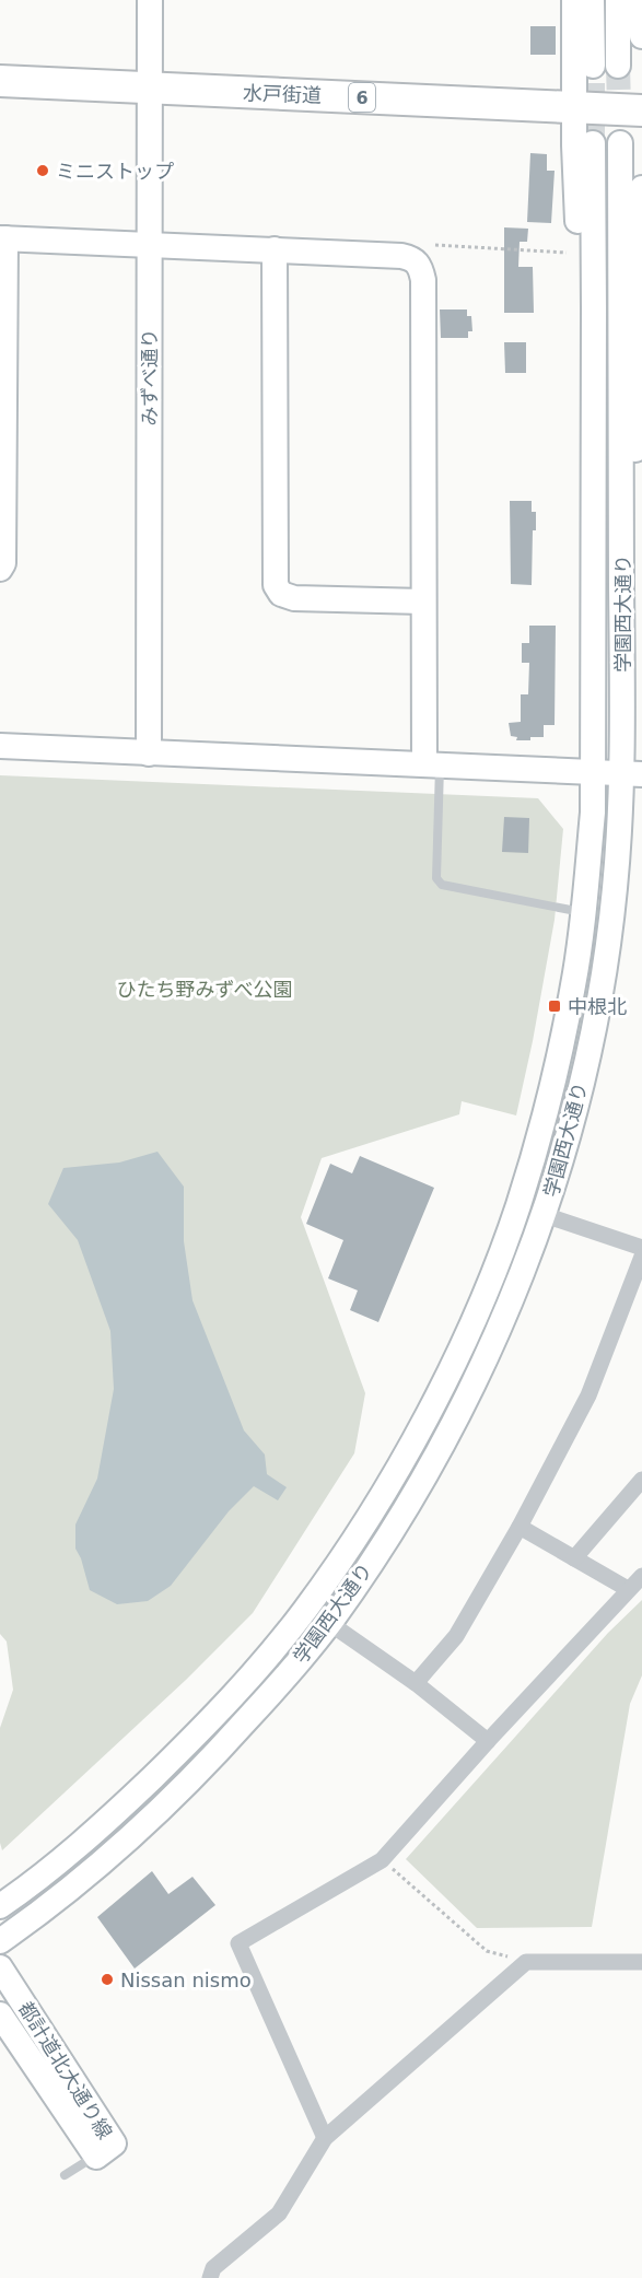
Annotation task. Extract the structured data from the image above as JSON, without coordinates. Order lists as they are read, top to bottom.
{
  "streets": {
    "highway": ["水戸街道", "6"],
    "main road": ["みずべ通り", "学園西大通り", "都計道北大通り線"]
  },
  "crossings": [
    ["水戸街道", "みずべ通り"]
  ],
  "parks": ["ひたち野みずべ公園"],
  "places": {
    "other": ["ミニストップ", "Nissan nismo"],
    "transit": ["中根北"]
  }
}
